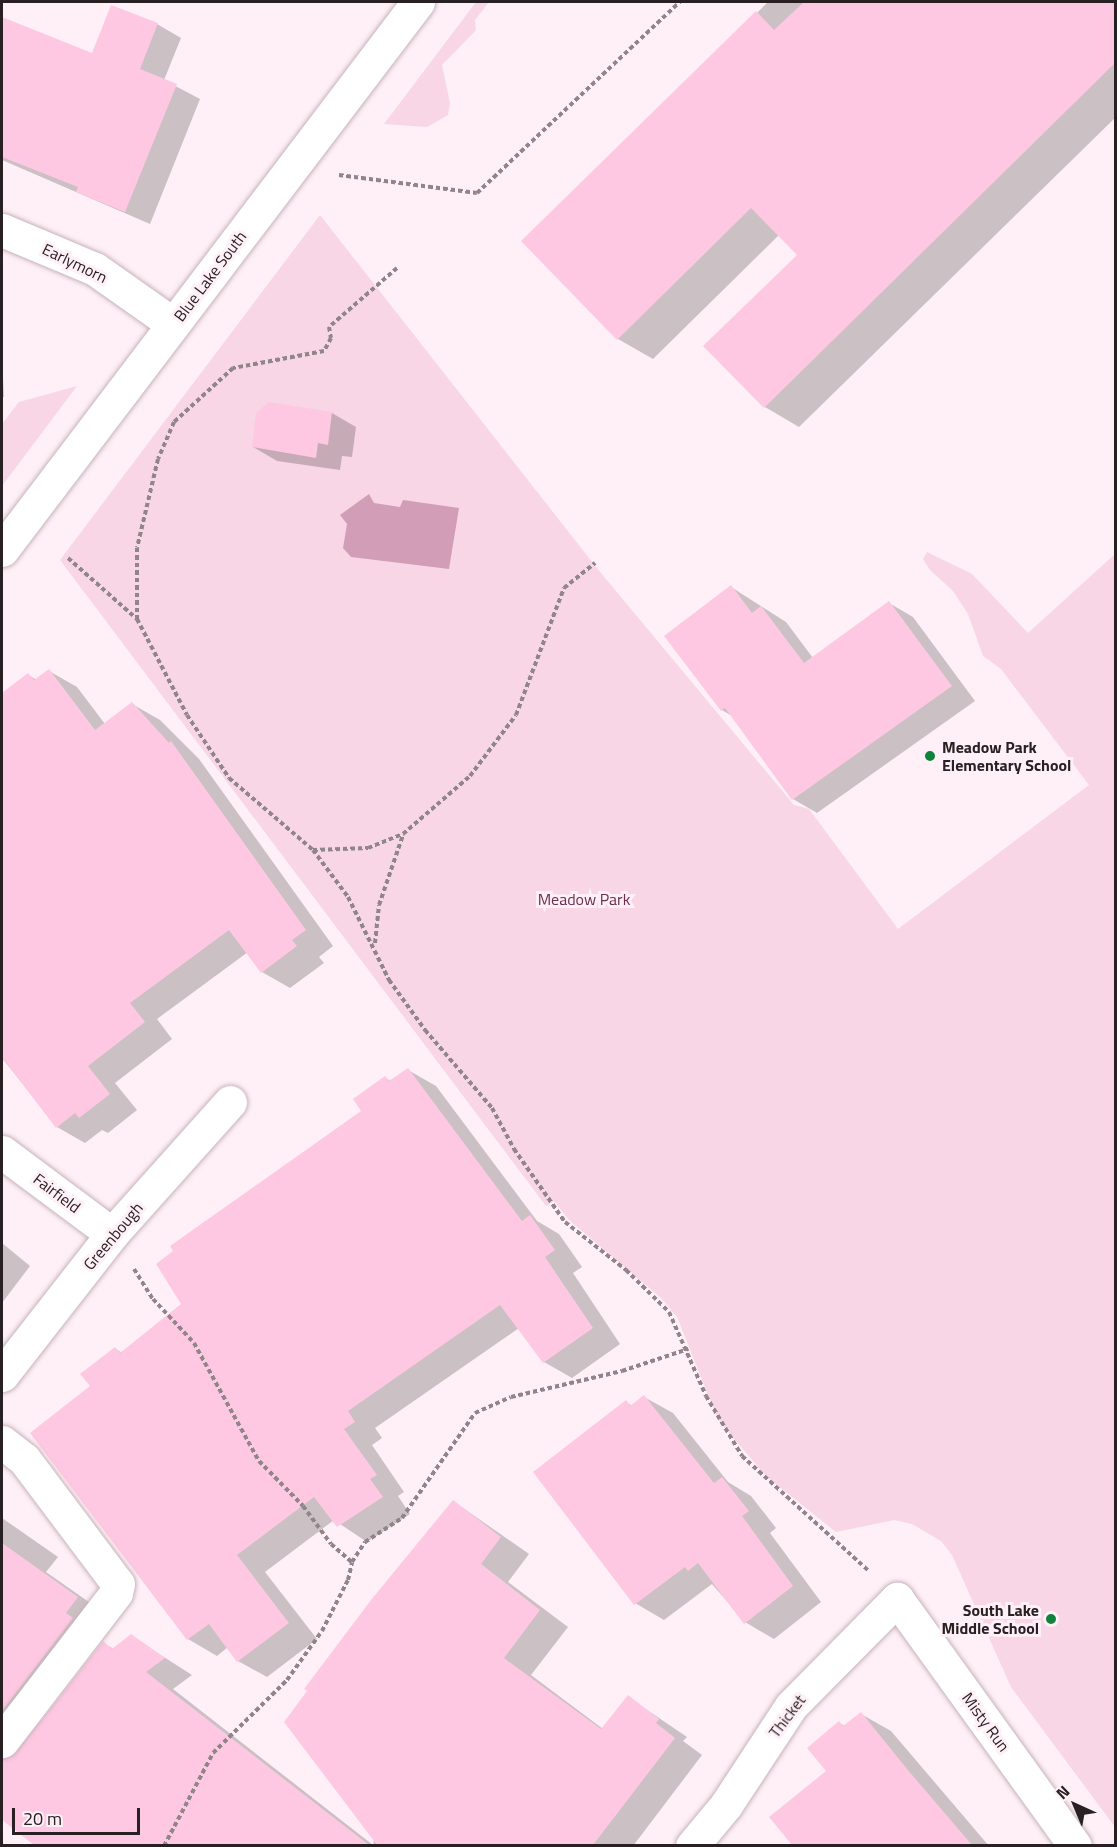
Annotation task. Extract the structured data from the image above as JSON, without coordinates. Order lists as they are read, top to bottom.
{
  "streets": {
    "street": [
      "Earlymorn",
      "Blue Lake South",
      "Fairfield",
      "Greenbough",
      "Thicket",
      "Misty Run"
    ]
  },
  "crossings": [
    ["Earlymorn", "Blue Lake South"],
    ["Fairfield", "Greenbough"],
    ["Thicket", "Misty Run"]
  ],
  "parks": ["Meadow Park"],
  "places": ["Meadow Park Elementary School", "South Lake Middle School"],
  "scale_bar": "20 m",
  "north": "top left"
}
